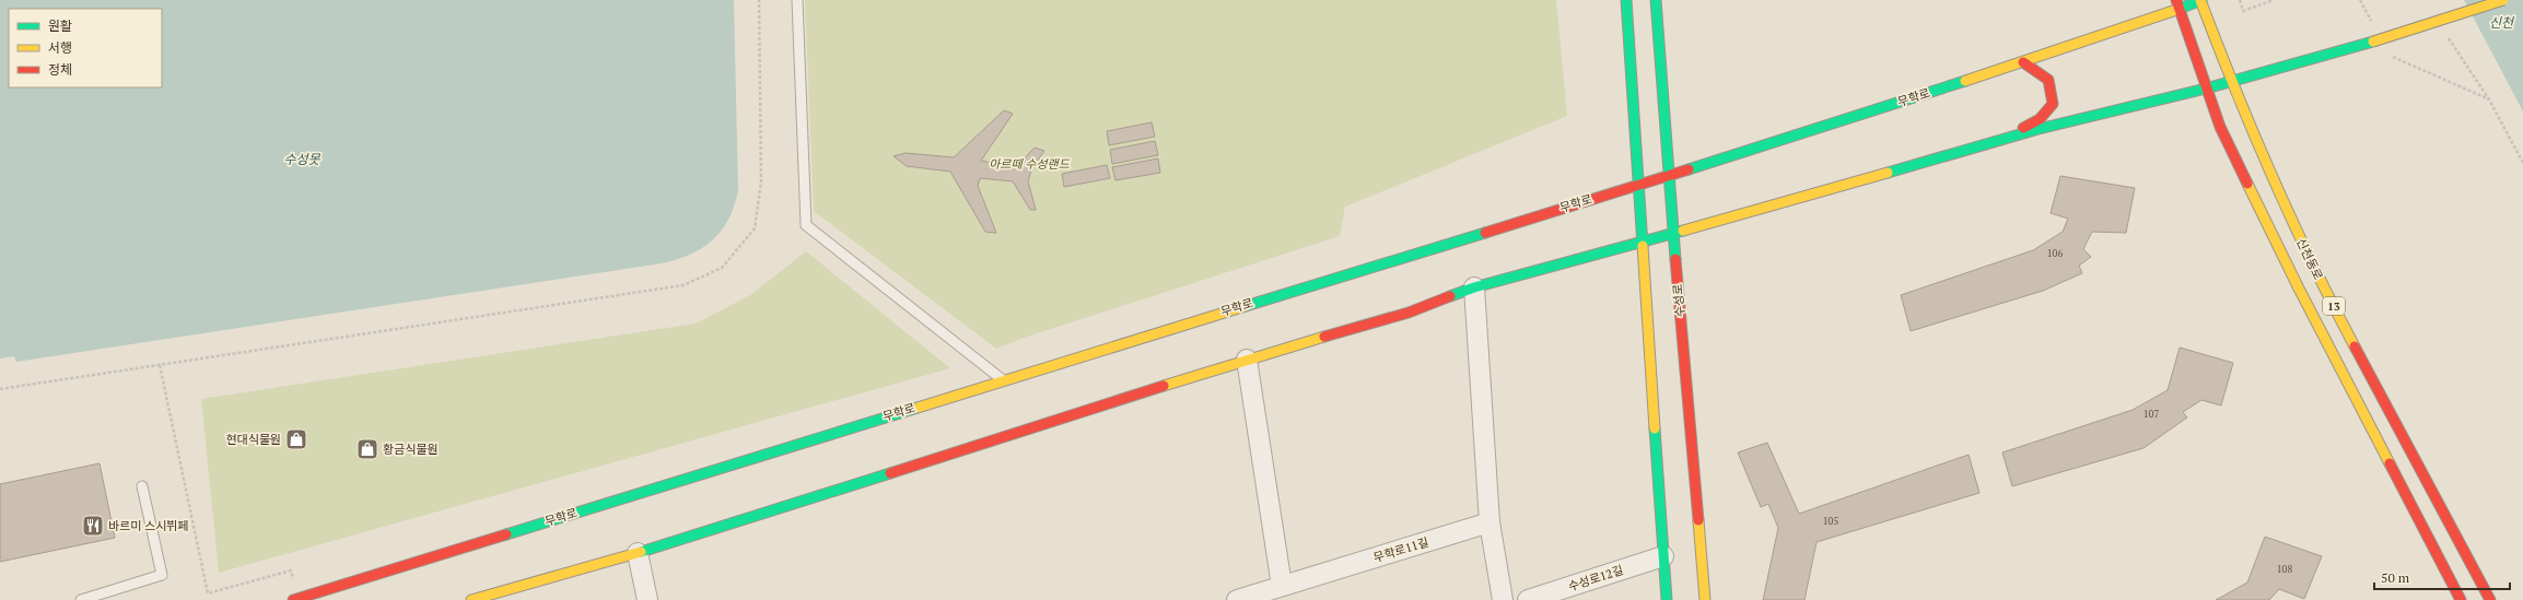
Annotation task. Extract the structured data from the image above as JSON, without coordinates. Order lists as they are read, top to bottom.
{
  "streets": {
    "main road": [
      "무학로",
      "신천동로",
      "수성로",
      "13"
    ],
    "street": ["무학로11길", "수성로12길"]
  },
  "crossings": [
    ["무학로", "신천동로"],
    ["무학로", "수성로"]
  ],
  "water": ["신천", "수성못"],
  "parks": ["아르떼 수성랜드"],
  "places": {
    "shop": ["현대식물원", "황금식물원"],
    "restaurant": ["바르미 스시뷔페"]
  },
  "house_numbers": [
    "106",
    "107",
    "105",
    "108"
  ],
  "legend": ["원활", "서행", "정체"],
  "scale_bar": "50 m"
}
